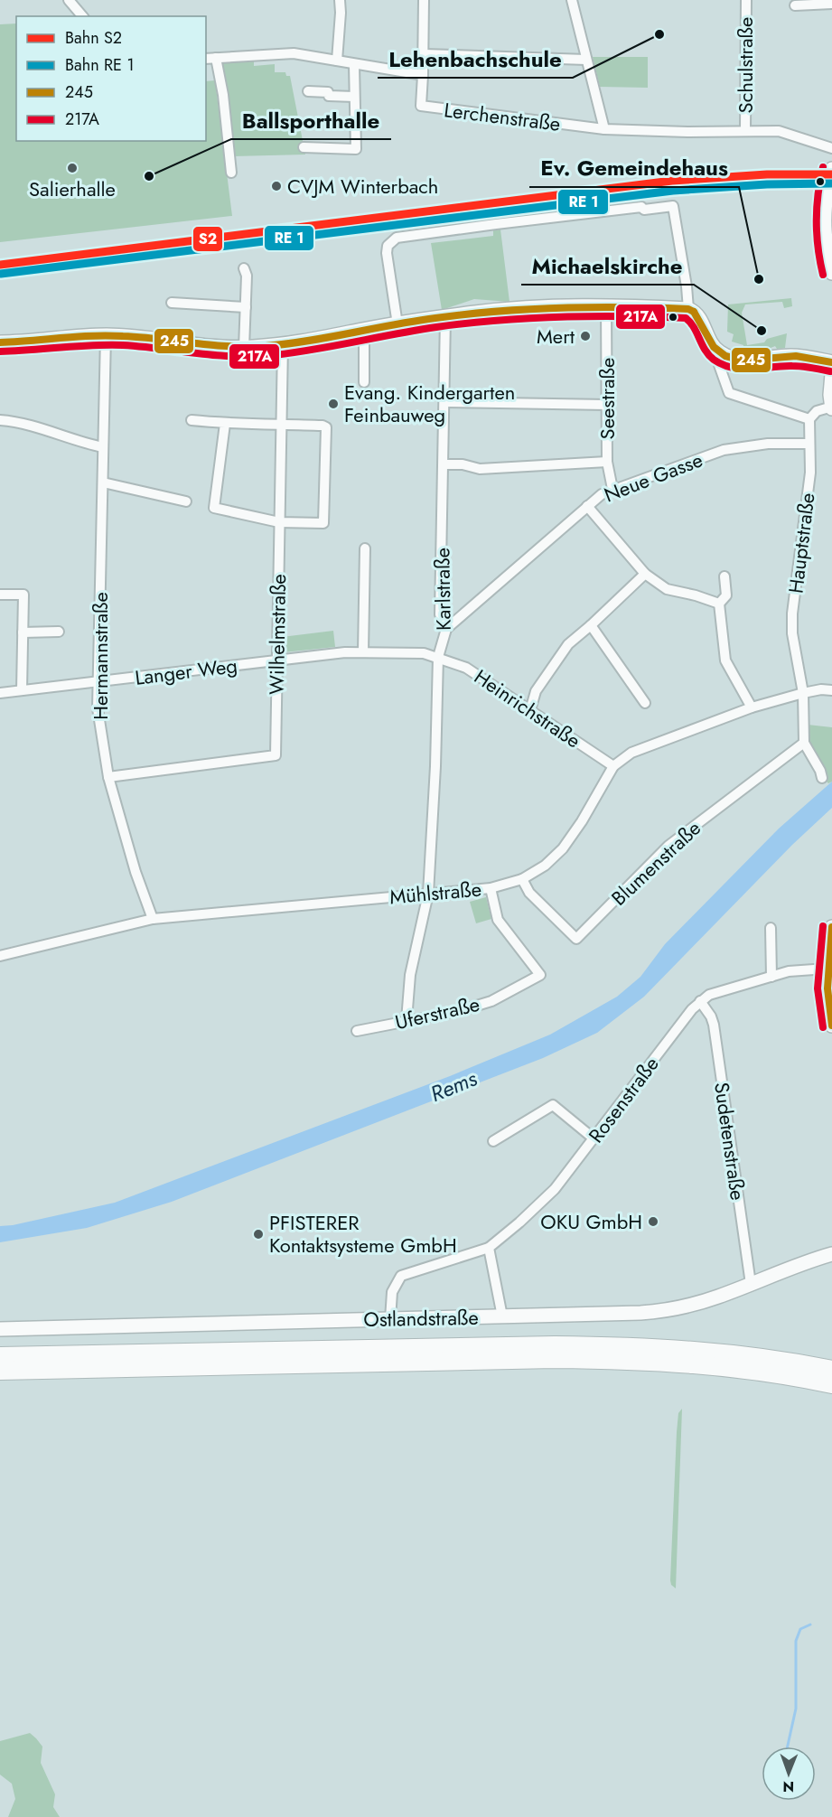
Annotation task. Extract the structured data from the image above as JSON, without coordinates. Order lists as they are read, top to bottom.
{
  "streets": {
    "street": [
      "Schulstraße",
      "Lerchenstraße",
      "Seestraße",
      "Neue Gasse",
      "Hauptstraße",
      "Karlstraße",
      "Wilhelmstraße",
      "Hermannstraße",
      "Langer Weg",
      "Heinrichstraße",
      "Blumenstraße",
      "Mühlstraße",
      "Uferstraße",
      "Rosenstraße",
      "Sudetenstraße",
      "Ostlandstraße"
    ]
  },
  "crossings": [
    ["Schulstraße", "Lerchenstraße"],
    ["Seestraße", "Neue Gasse"],
    ["Neue Gasse", "Hauptstraße"],
    ["Neue Gasse", "Karlstraße"],
    ["Hauptstraße", "Blumenstraße"],
    ["Hauptstraße", "Mühlstraße"],
    ["Karlstraße", "Langer Weg"],
    ["Karlstraße", "Heinrichstraße"],
    ["Karlstraße", "Mühlstraße"],
    ["Karlstraße", "Uferstraße"],
    ["Wilhelmstraße", "Hermannstraße"],
    ["Wilhelmstraße", "Langer Weg"],
    ["Hermannstraße", "Langer Weg"],
    ["Hermannstraße", "Mühlstraße"],
    ["Langer Weg", "Heinrichstraße"],
    ["Heinrichstraße", "Mühlstraße"],
    ["Blumenstraße", "Mühlstraße"],
    ["Mühlstraße", "Uferstraße"],
    ["Rosenstraße", "Sudetenstraße"],
    ["Rosenstraße", "Ostlandstraße"],
    ["Sudetenstraße", "Ostlandstraße"]
  ],
  "water": ["Rems"],
  "places": [
    "Lehenbachschule",
    "Salierhalle",
    "Ballsporthalle",
    "CVJM Winterbach",
    "Ev. Gemeindehaus",
    "Michaelskirche",
    "Mert",
    "Evang. Kindergarten Feinbauweg",
    "OKU GmbH",
    "PFISTERER Kontaktsysteme GmbH"
  ],
  "lines": ["transit line 217A", "rail line S2", "transit line 245"],
  "legend": [
    "Bahn S2",
    "Bahn RE 1",
    "245",
    "217A"
  ],
  "north": "bottom"
}
